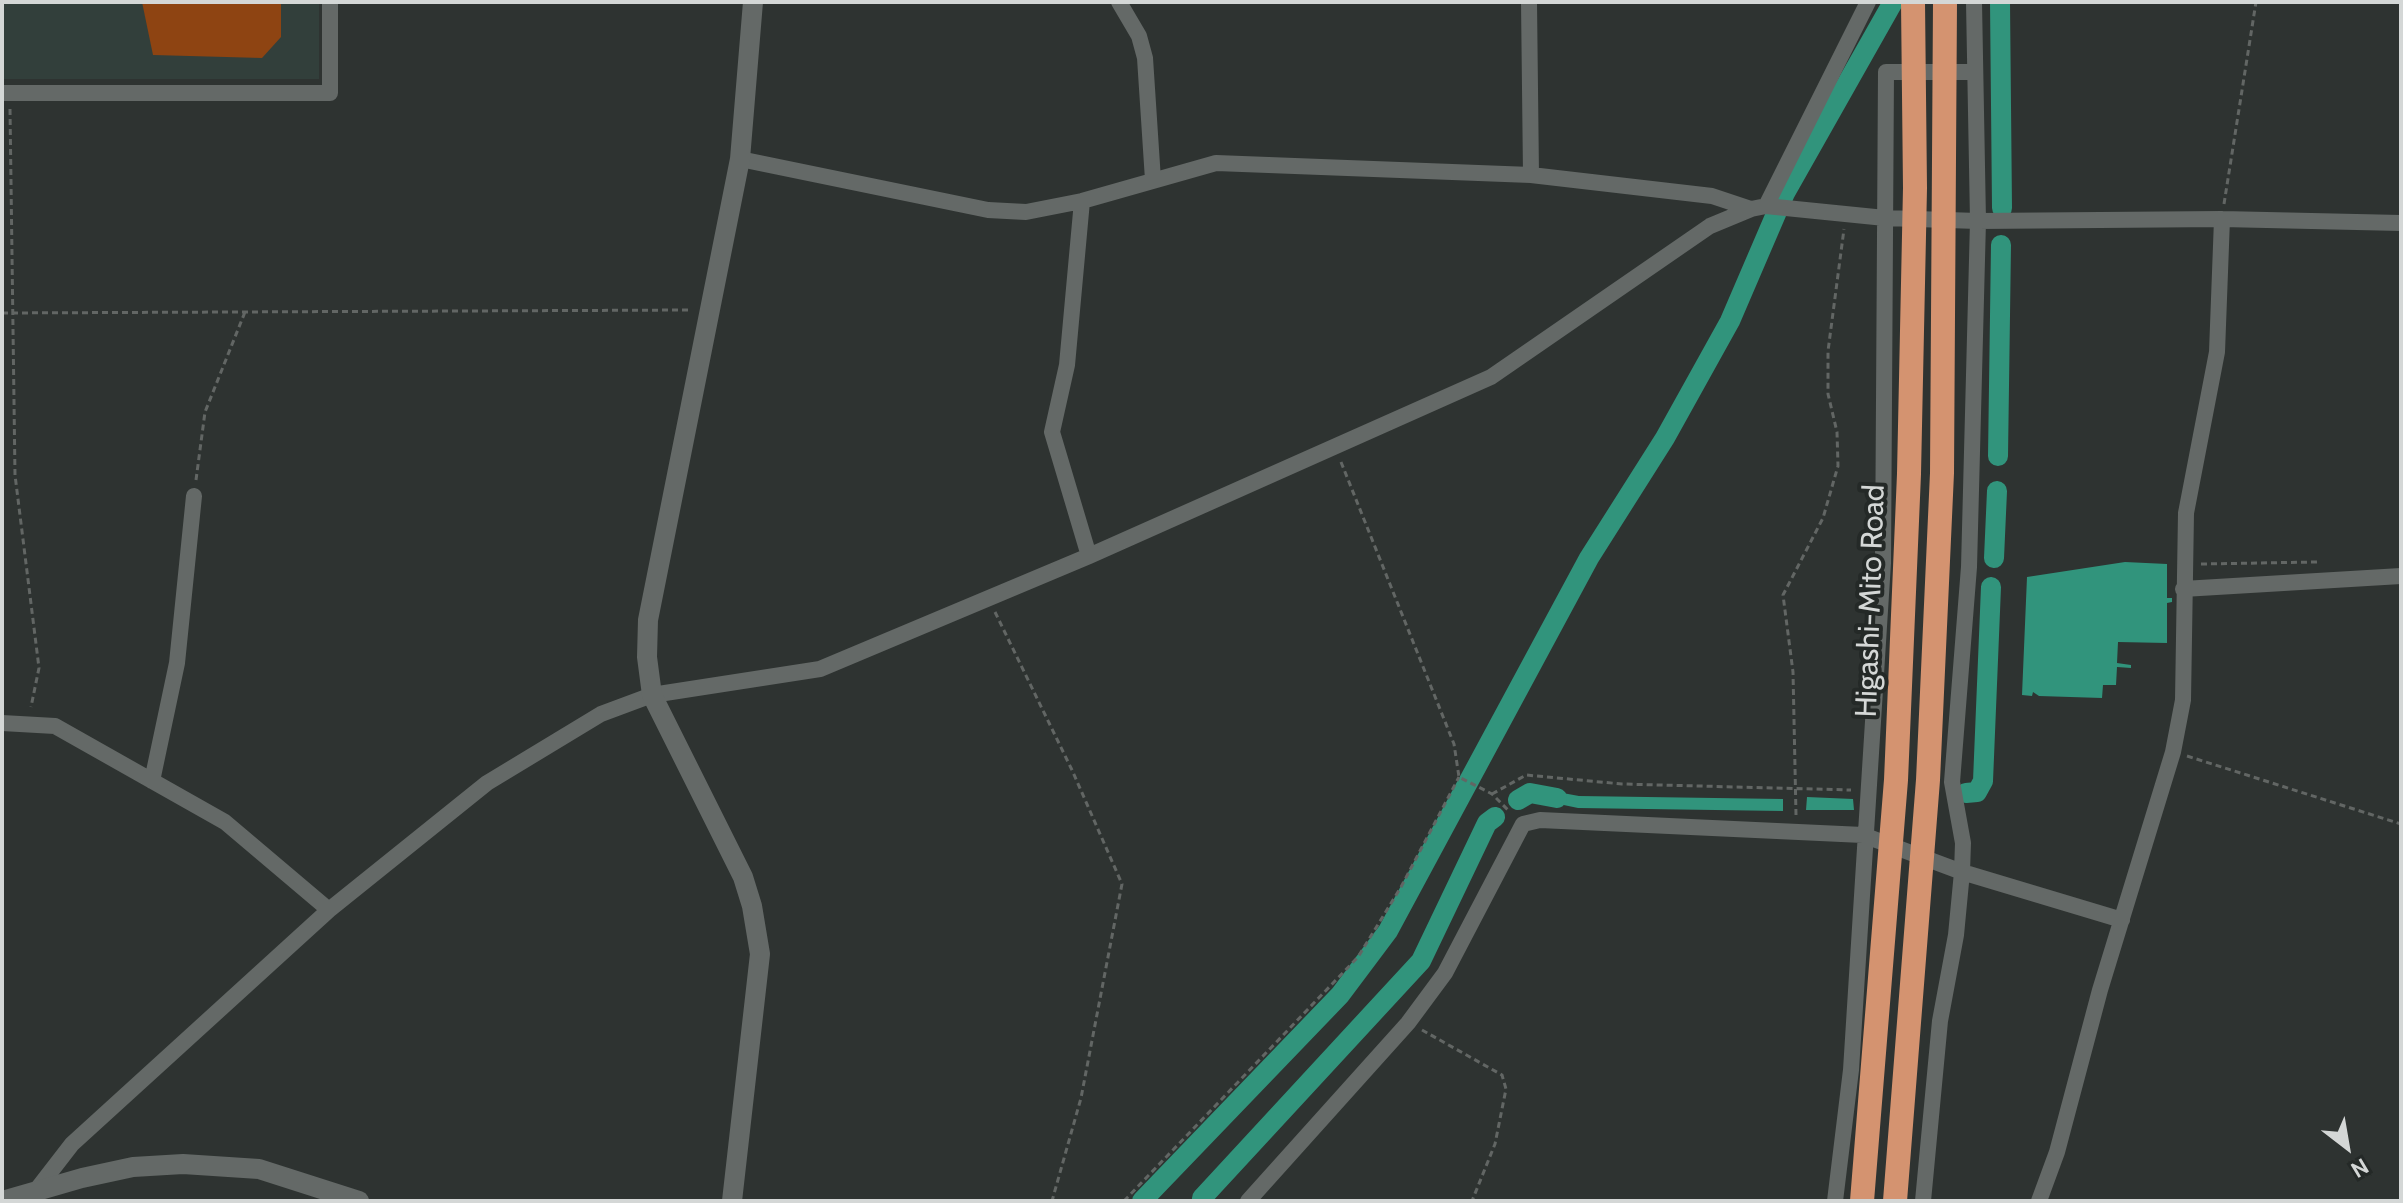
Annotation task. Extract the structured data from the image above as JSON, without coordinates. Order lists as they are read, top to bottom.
{
  "streets": {
    "highway": ["Higashi-Mito Road"]
  },
  "north": "bottom right"
}
